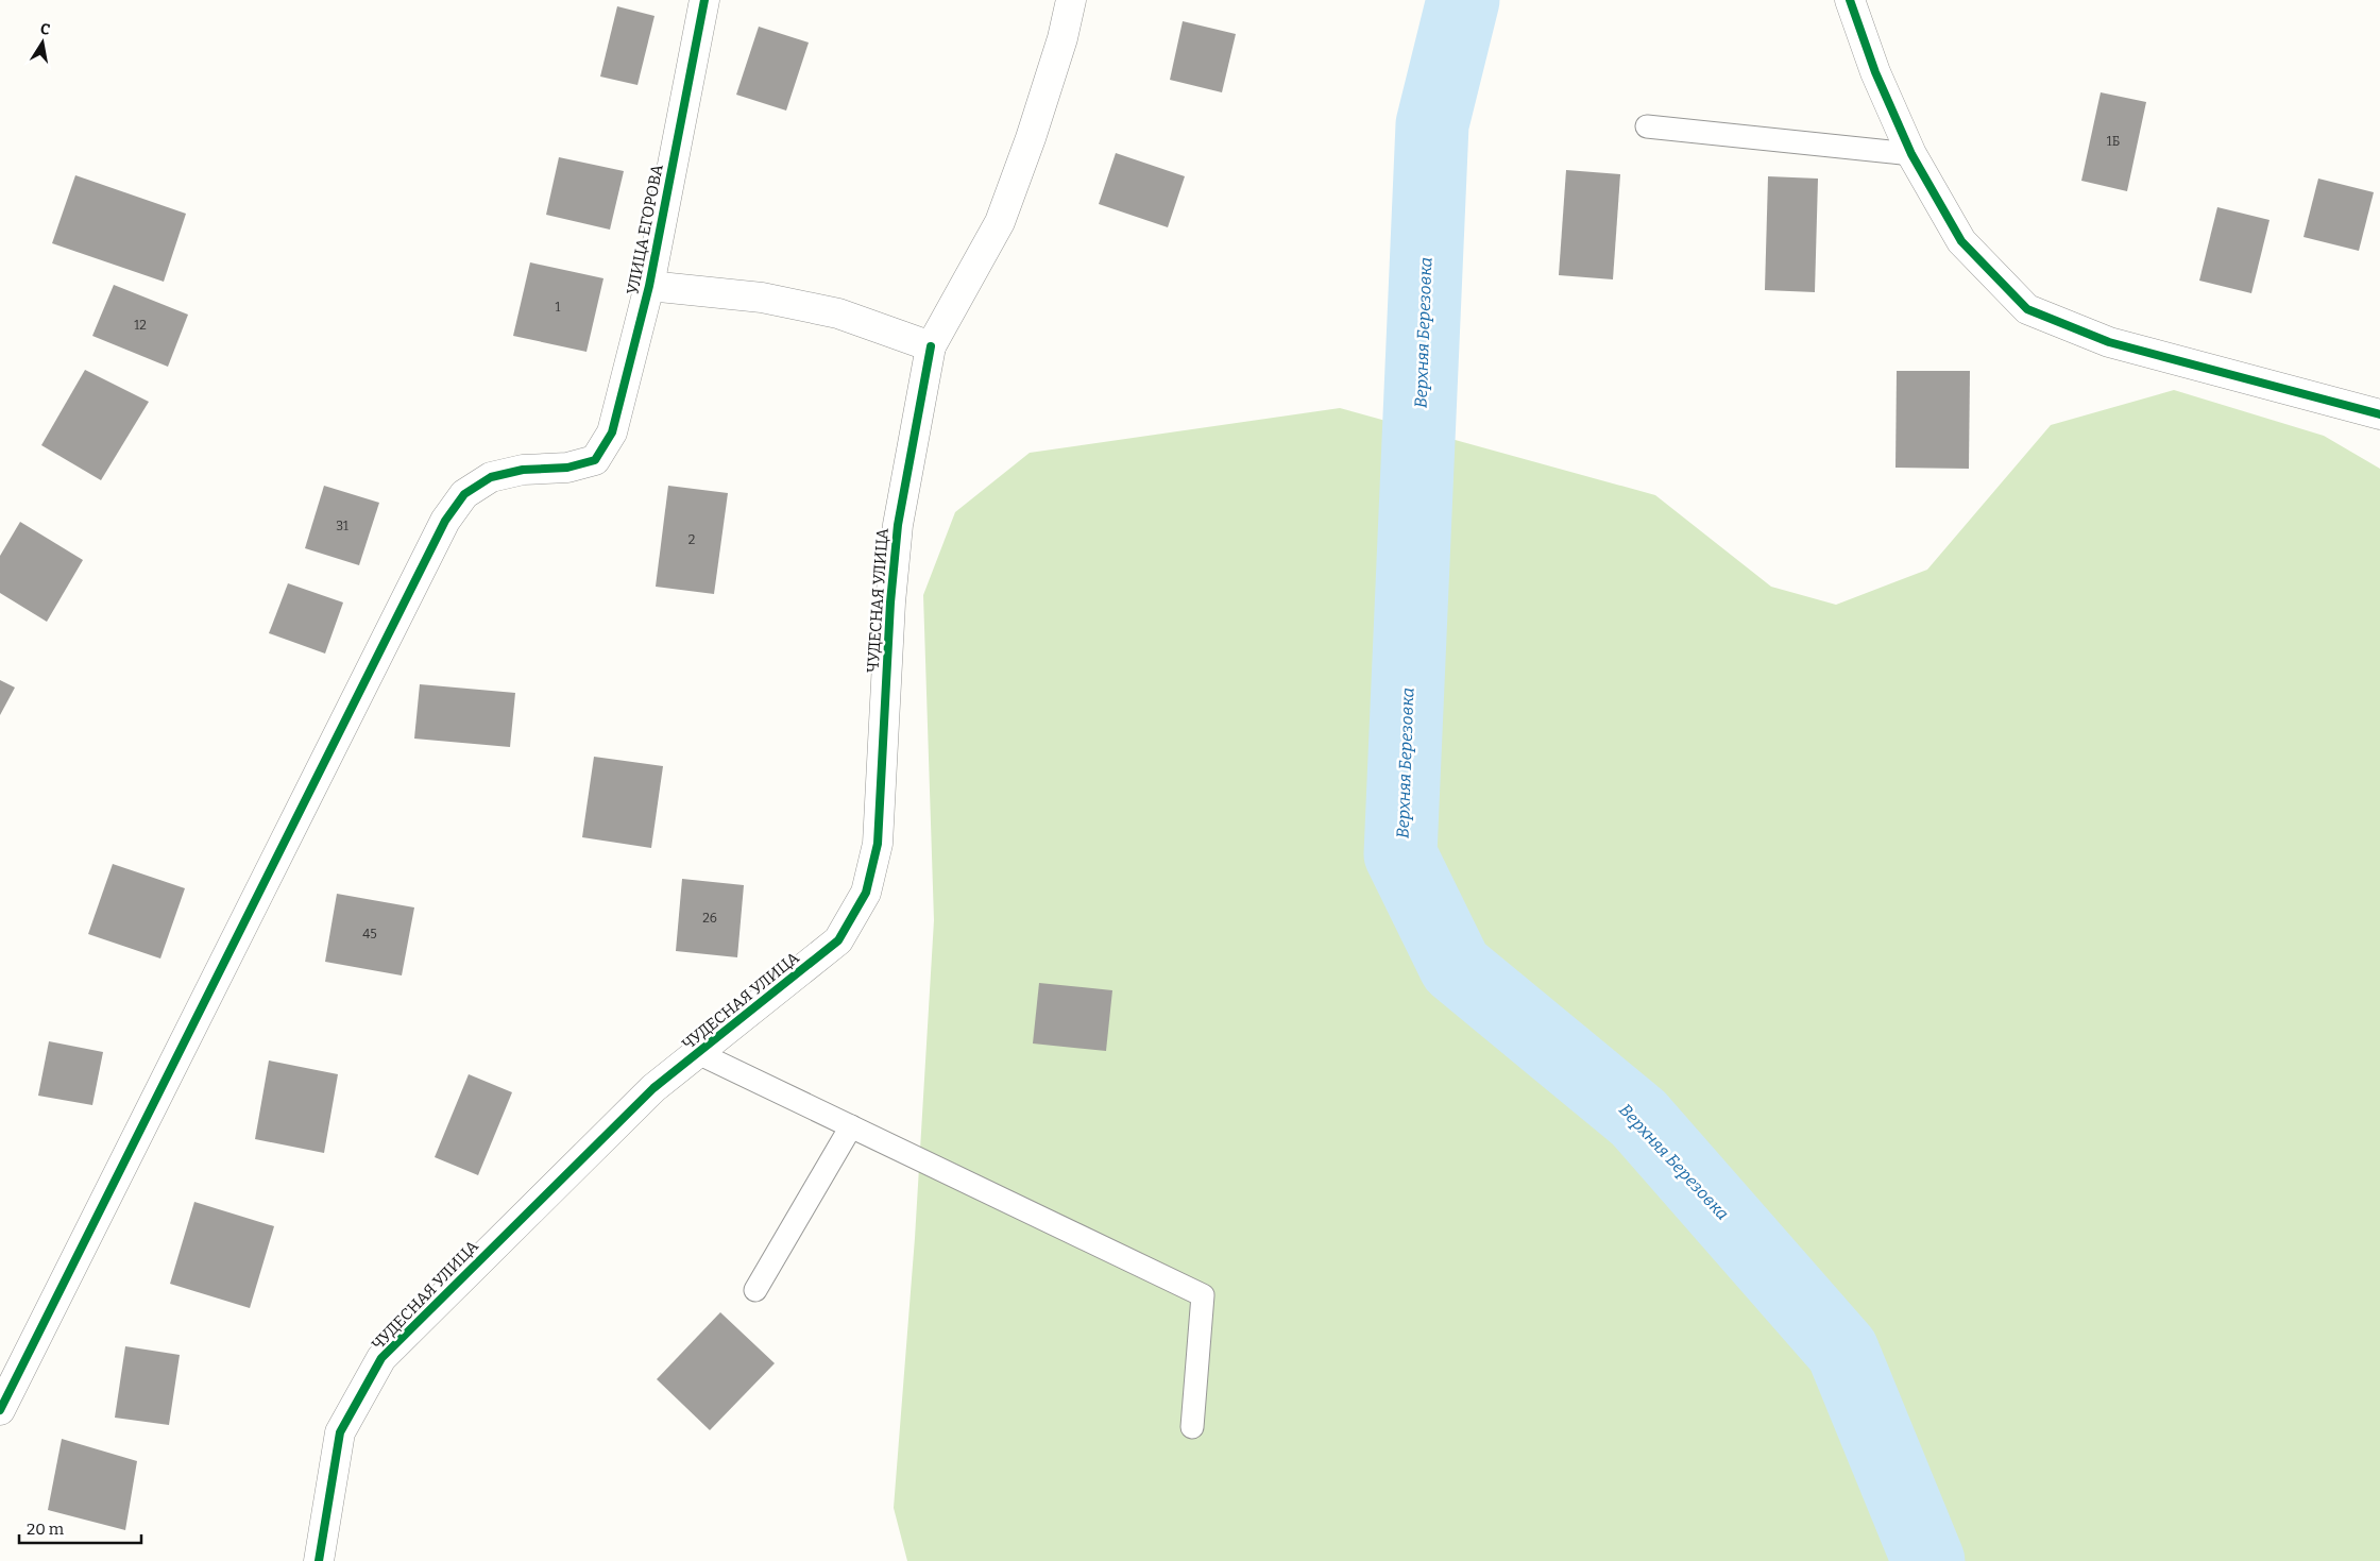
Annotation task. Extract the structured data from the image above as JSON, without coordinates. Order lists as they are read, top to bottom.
{
  "streets": {
    "street": ["УЛИЦА ЕГОРОВА", "ЧУДЕСНАЯ УЛИЦА"]
  },
  "water": ["Верхняя Березовка"],
  "house_numbers": [
    "1Б",
    "1",
    "12",
    "31",
    "2",
    "26",
    "45"
  ],
  "scale_bar": "20 m",
  "north": "top"
}
